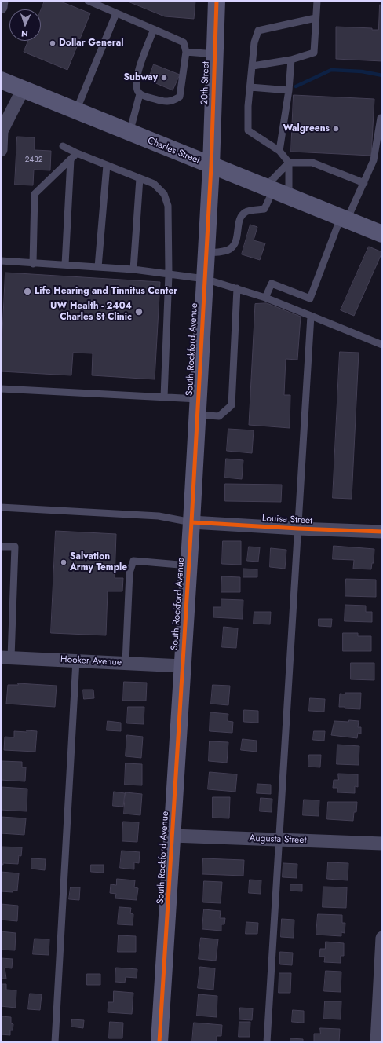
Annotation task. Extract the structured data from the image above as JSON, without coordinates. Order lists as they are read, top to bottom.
{
  "streets": {
    "street": [
      "20th Street",
      "Charles Street",
      "South Rockford Avenue",
      "Louisa Street",
      "Hooker Avenue",
      "Augusta Street"
    ]
  },
  "crossings": [
    ["20th Street", "Charles Street"],
    ["20th Street", "South Rockford Avenue"],
    ["Charles Street", "South Rockford Avenue"],
    ["South Rockford Avenue", "Louisa Street"],
    ["South Rockford Avenue", "Hooker Avenue"],
    ["South Rockford Avenue", "Augusta Street"]
  ],
  "places": [
    "Dollar General",
    "Subway",
    "Walgreens",
    "Life Hearing and Tinnitus Center",
    "UW Health - 2404 Charles St Clinic",
    "Salvation Army Temple"
  ],
  "house_numbers": ["2432"],
  "north": "bottom"
}
